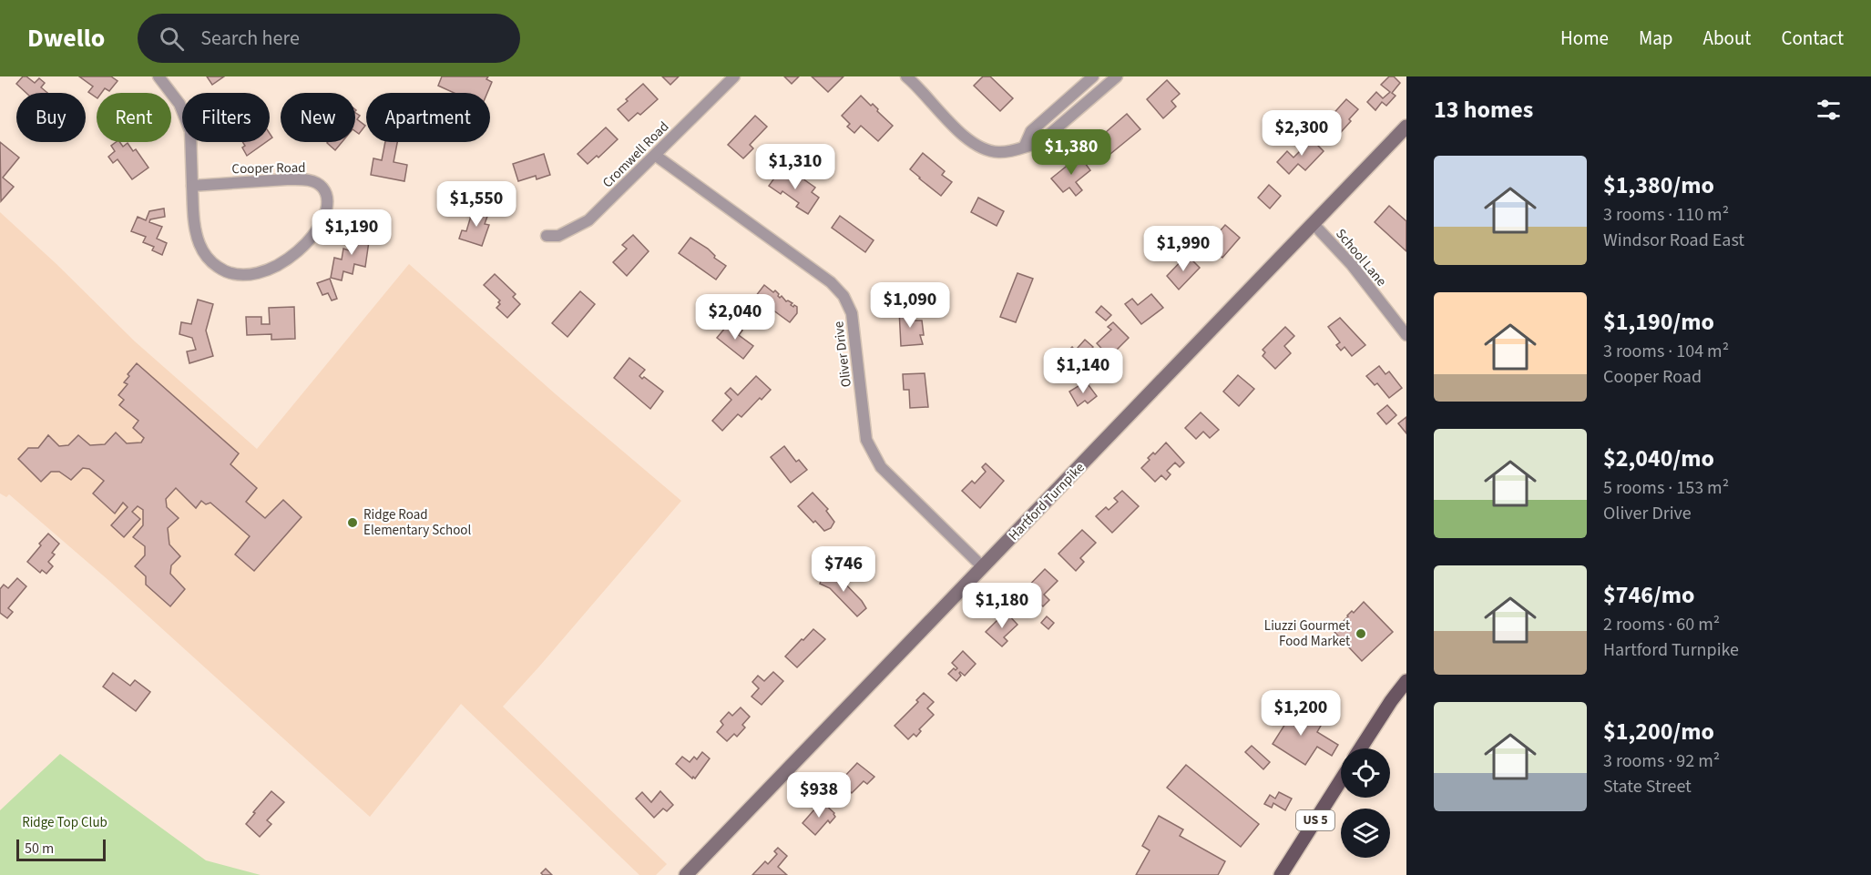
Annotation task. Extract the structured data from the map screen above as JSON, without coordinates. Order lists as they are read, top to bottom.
{
  "streets": {
    "main road": ["Hartford Turnpike", "US 5"],
    "street": [
      "Cromwell Road",
      "Cooper Road",
      "School Lane",
      "Oliver Drive"
    ]
  },
  "crossings": [
    ["Cromwell Road", "Oliver Drive"],
    ["School Lane", "Hartford Turnpike"],
    ["Oliver Drive", "Hartford Turnpike"]
  ],
  "parks": ["Ridge Top Club"],
  "places": ["Ridge Road Elementary School", "Liuzzi Gourmet Food Market"],
  "scale_bar": "50 m",
  "page": {
    "header": "Dwello",
    "search": "Search here",
    "nav": [
      "Home",
      "Map",
      "About",
      "Contact"
    ],
    "heading": "13 homes",
    "chip": [
      "Buy",
      "Rent",
      "Filters",
      "New",
      "Apartment"
    ],
    "price": [
      "$2,300",
      "$1,380",
      "$1,310",
      "$1,550",
      "$1,190",
      "$1,990",
      "$1,090",
      "$2,040",
      "$1,140",
      "$746",
      "$1,180",
      "$1,200",
      "$938"
    ],
    "list": [
      {
        "name": "$1,380/mo",
        "note": "3 rooms · 110 m² · Windsor Road East"
      },
      {
        "name": "$1,190/mo",
        "note": "3 rooms · 104 m² · Cooper Road"
      },
      {
        "name": "$2,040/mo",
        "note": "5 rooms · 153 m² · Oliver Drive"
      },
      {
        "name": "$746/mo",
        "note": "2 rooms · 60 m² · Hartford Turnpike"
      },
      {
        "name": "$1,200/mo",
        "note": "3 rooms · 92 m² · State Street"
      }
    ],
    "scale": "50 m"
  }
}
